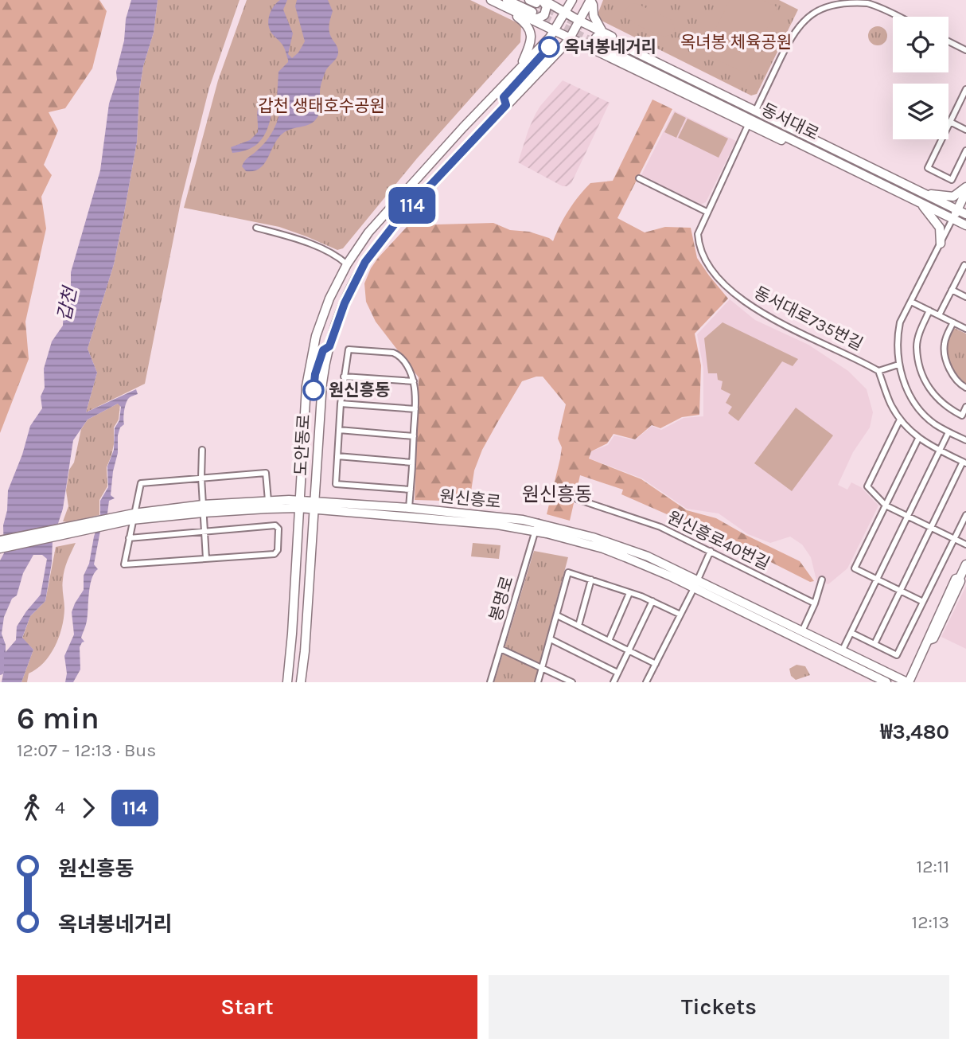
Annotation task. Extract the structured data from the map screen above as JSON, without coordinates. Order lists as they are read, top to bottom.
{
  "streets": {
    "street": [
      "동서대로",
      "동서대로735번길",
      "도안동로",
      "원신흥로",
      "원신흥로40번길",
      "봉명로"
    ]
  },
  "crossings": [
    ["도안동로", "원신흥로"],
    ["원신흥로", "봉명로"]
  ],
  "districts": ["원신흥동"],
  "water": ["갑천"],
  "parks": ["옥녀봉 체육공원", "갑천 생태호수공원"],
  "places": ["옥녀봉네거리", "원신흥동"],
  "lines": ["bus line 114"],
  "page": {
    "on_map": "114",
    "heading": ["6 min", "12:07 – 12:13 · Bus", "₩3,480"],
    "legs": ["4", "114"],
    "list": [
      {
        "name": "원신흥동",
        "value": "12:11"
      },
      {
        "name": "옥녀봉네거리",
        "value": "12:13"
      }
    ],
    "buttons": ["Start", "Tickets"]
  }
}
